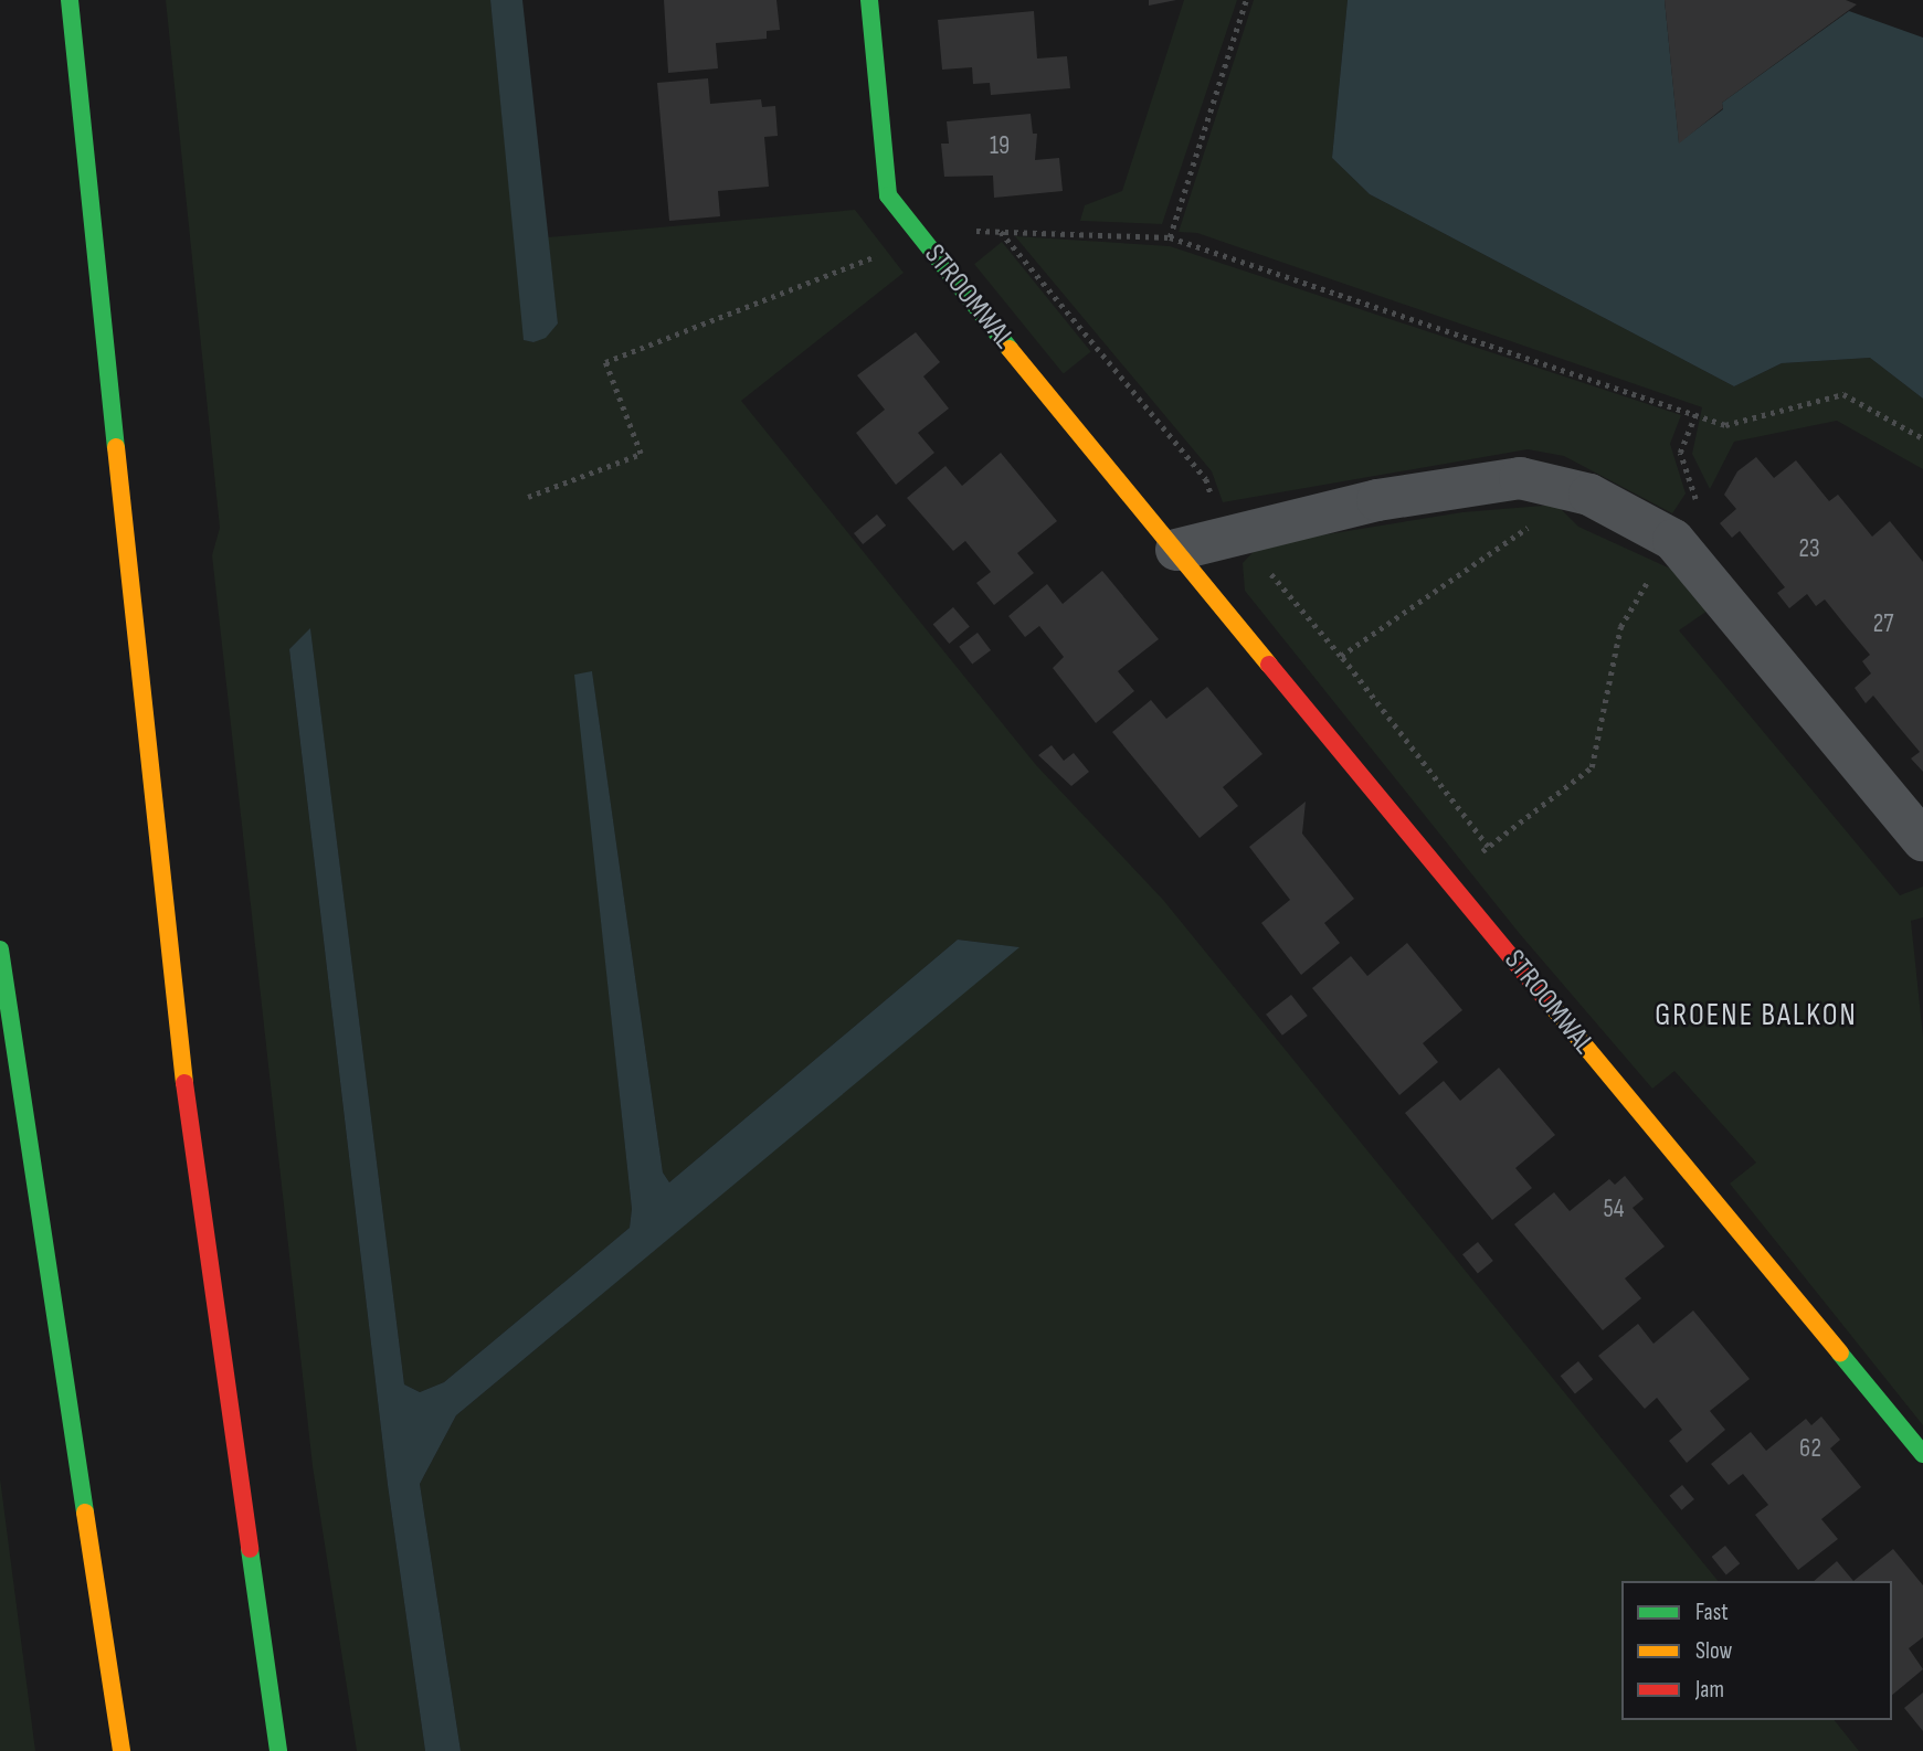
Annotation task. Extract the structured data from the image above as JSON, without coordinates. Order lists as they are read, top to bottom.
{
  "streets": {
    "main road": ["STROOMWAL"]
  },
  "districts": ["GROENE BALKON"],
  "house_numbers": [
    "19",
    "23",
    "27",
    "54",
    "62"
  ],
  "legend": ["Fast", "Slow", "Jam"]
}
